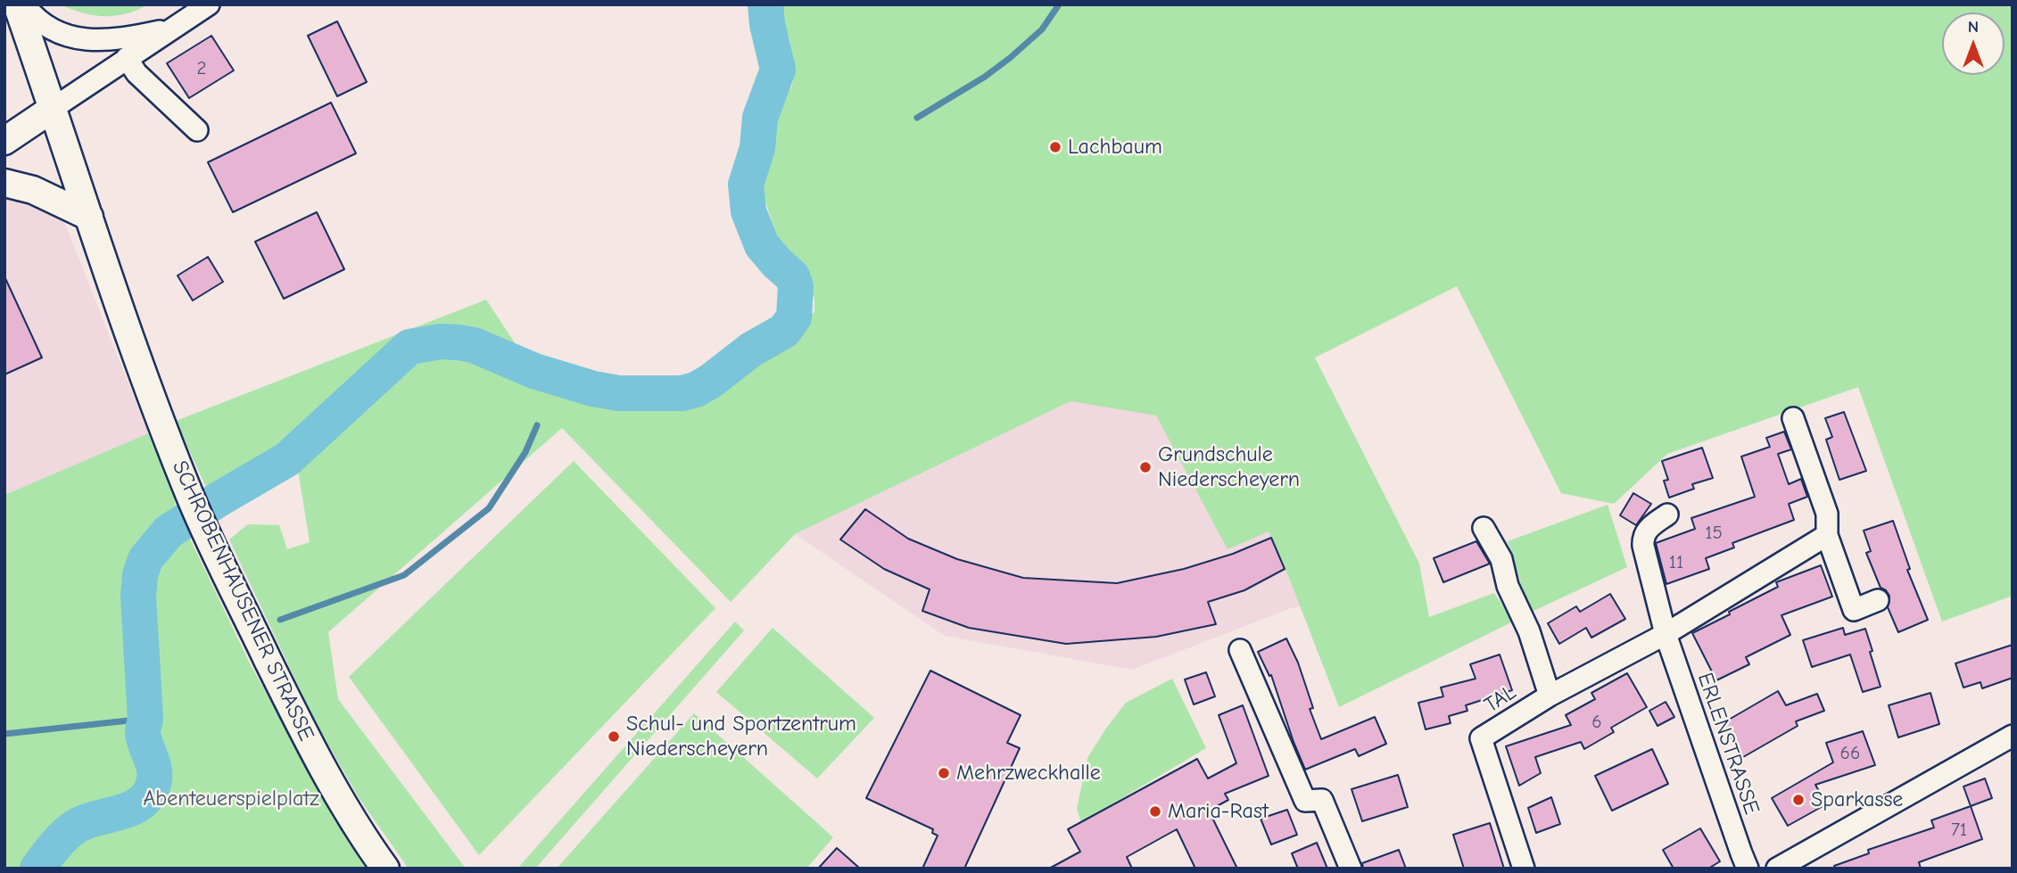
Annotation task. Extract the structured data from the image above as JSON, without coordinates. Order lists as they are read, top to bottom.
{
  "streets": {
    "main road": ["SCHROBENHAUSENER STRASSE"],
    "street": ["TAL", "ERLENSTRASSE"]
  },
  "crossings": [
    ["TAL", "ERLENSTRASSE"]
  ],
  "parks": ["Abenteuerspielplatz"],
  "places": [
    "Lachbaum",
    "Grundschule Niederscheyern",
    "Schul- und Sportzentrum Niederscheyern",
    "Mehrzweckhalle",
    "Sparkasse",
    "Maria-Rast"
  ],
  "house_numbers": [
    "2",
    "15",
    "11",
    "6",
    "66",
    "71"
  ],
  "north": "top"
}
